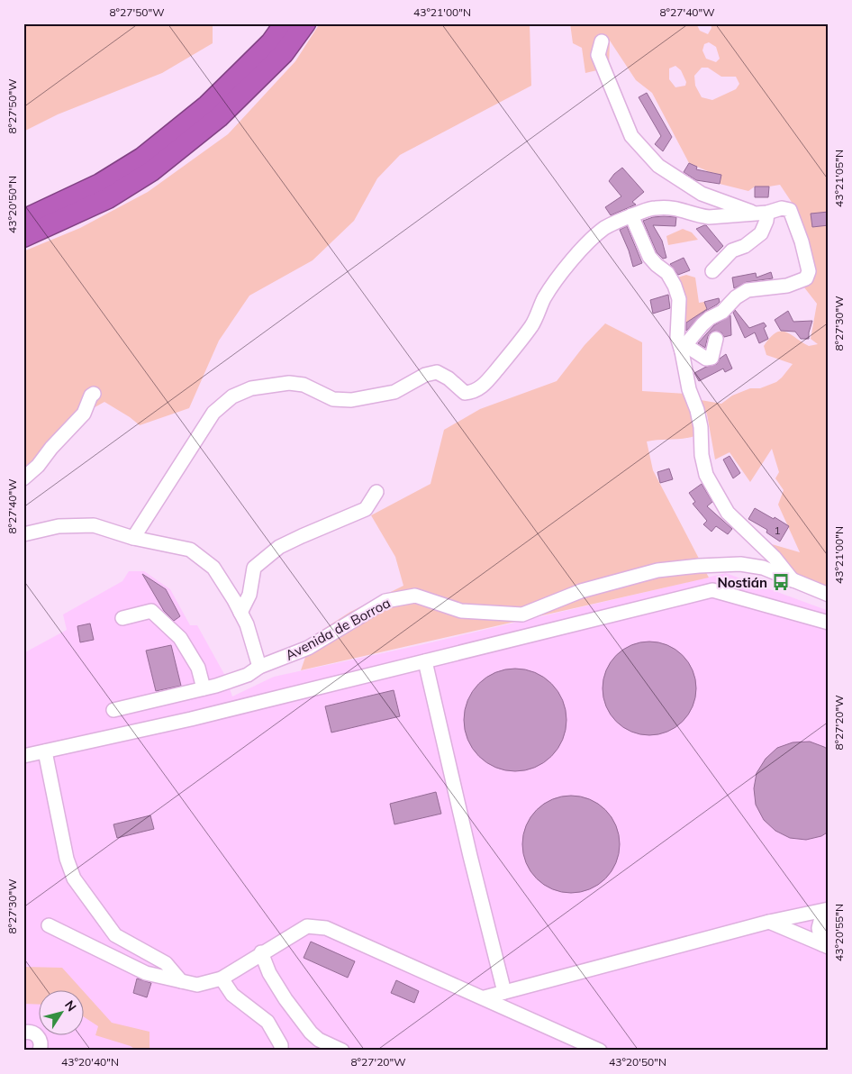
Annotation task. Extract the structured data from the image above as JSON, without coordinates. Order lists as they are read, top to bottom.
{
  "streets": {
    "street": ["Avenida de Borroa"]
  },
  "places": {
    "bus stop": ["Nostián"]
  },
  "house_numbers": ["1"],
  "north": "top right",
  "coordinates": [
    "8°27'50\"W",
    "43°21'00\"N",
    "8°27'40\"W",
    "43°21'05\"N",
    "43°20'50\"N",
    "8°27'30\"W",
    "8°27'20\"W",
    "43°20'55\"N",
    "43°20'40\"N"
  ]
}
